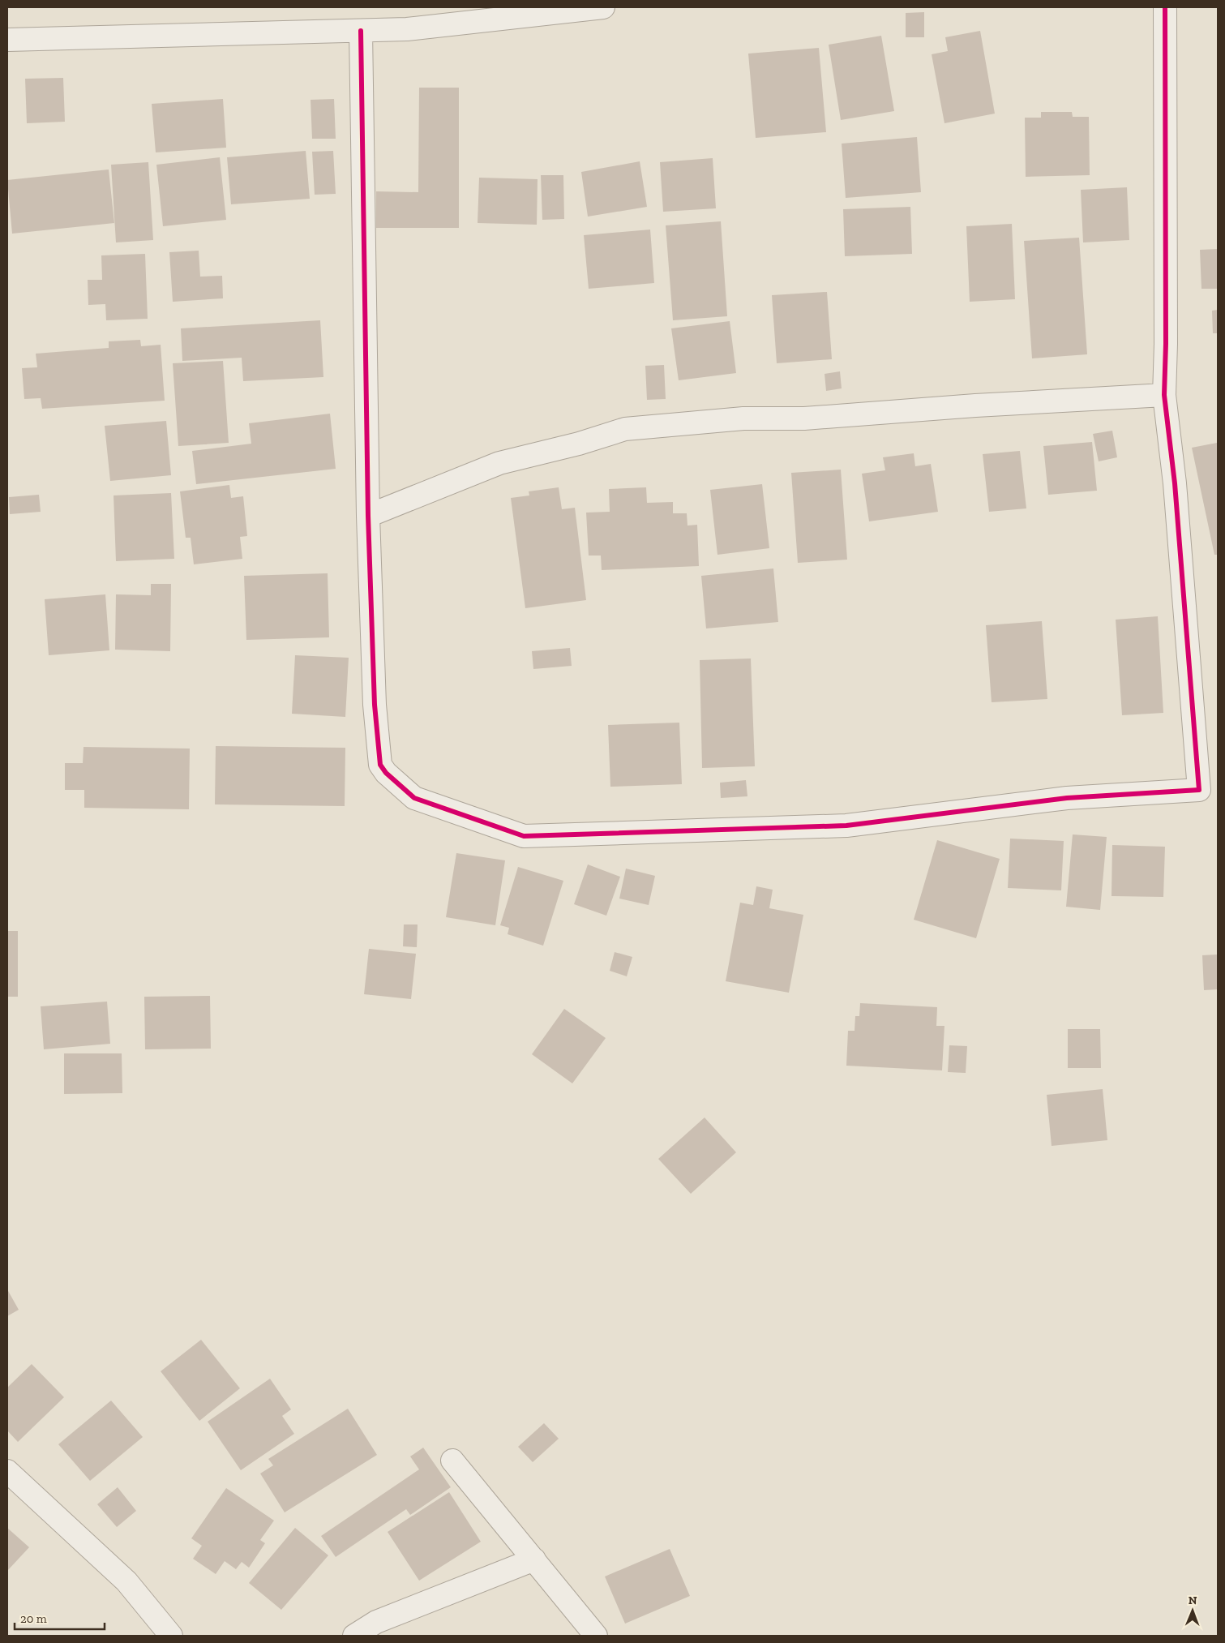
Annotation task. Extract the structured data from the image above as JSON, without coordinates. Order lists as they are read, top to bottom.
{
  "scale_bar": "20 m",
  "north": "top"
}
